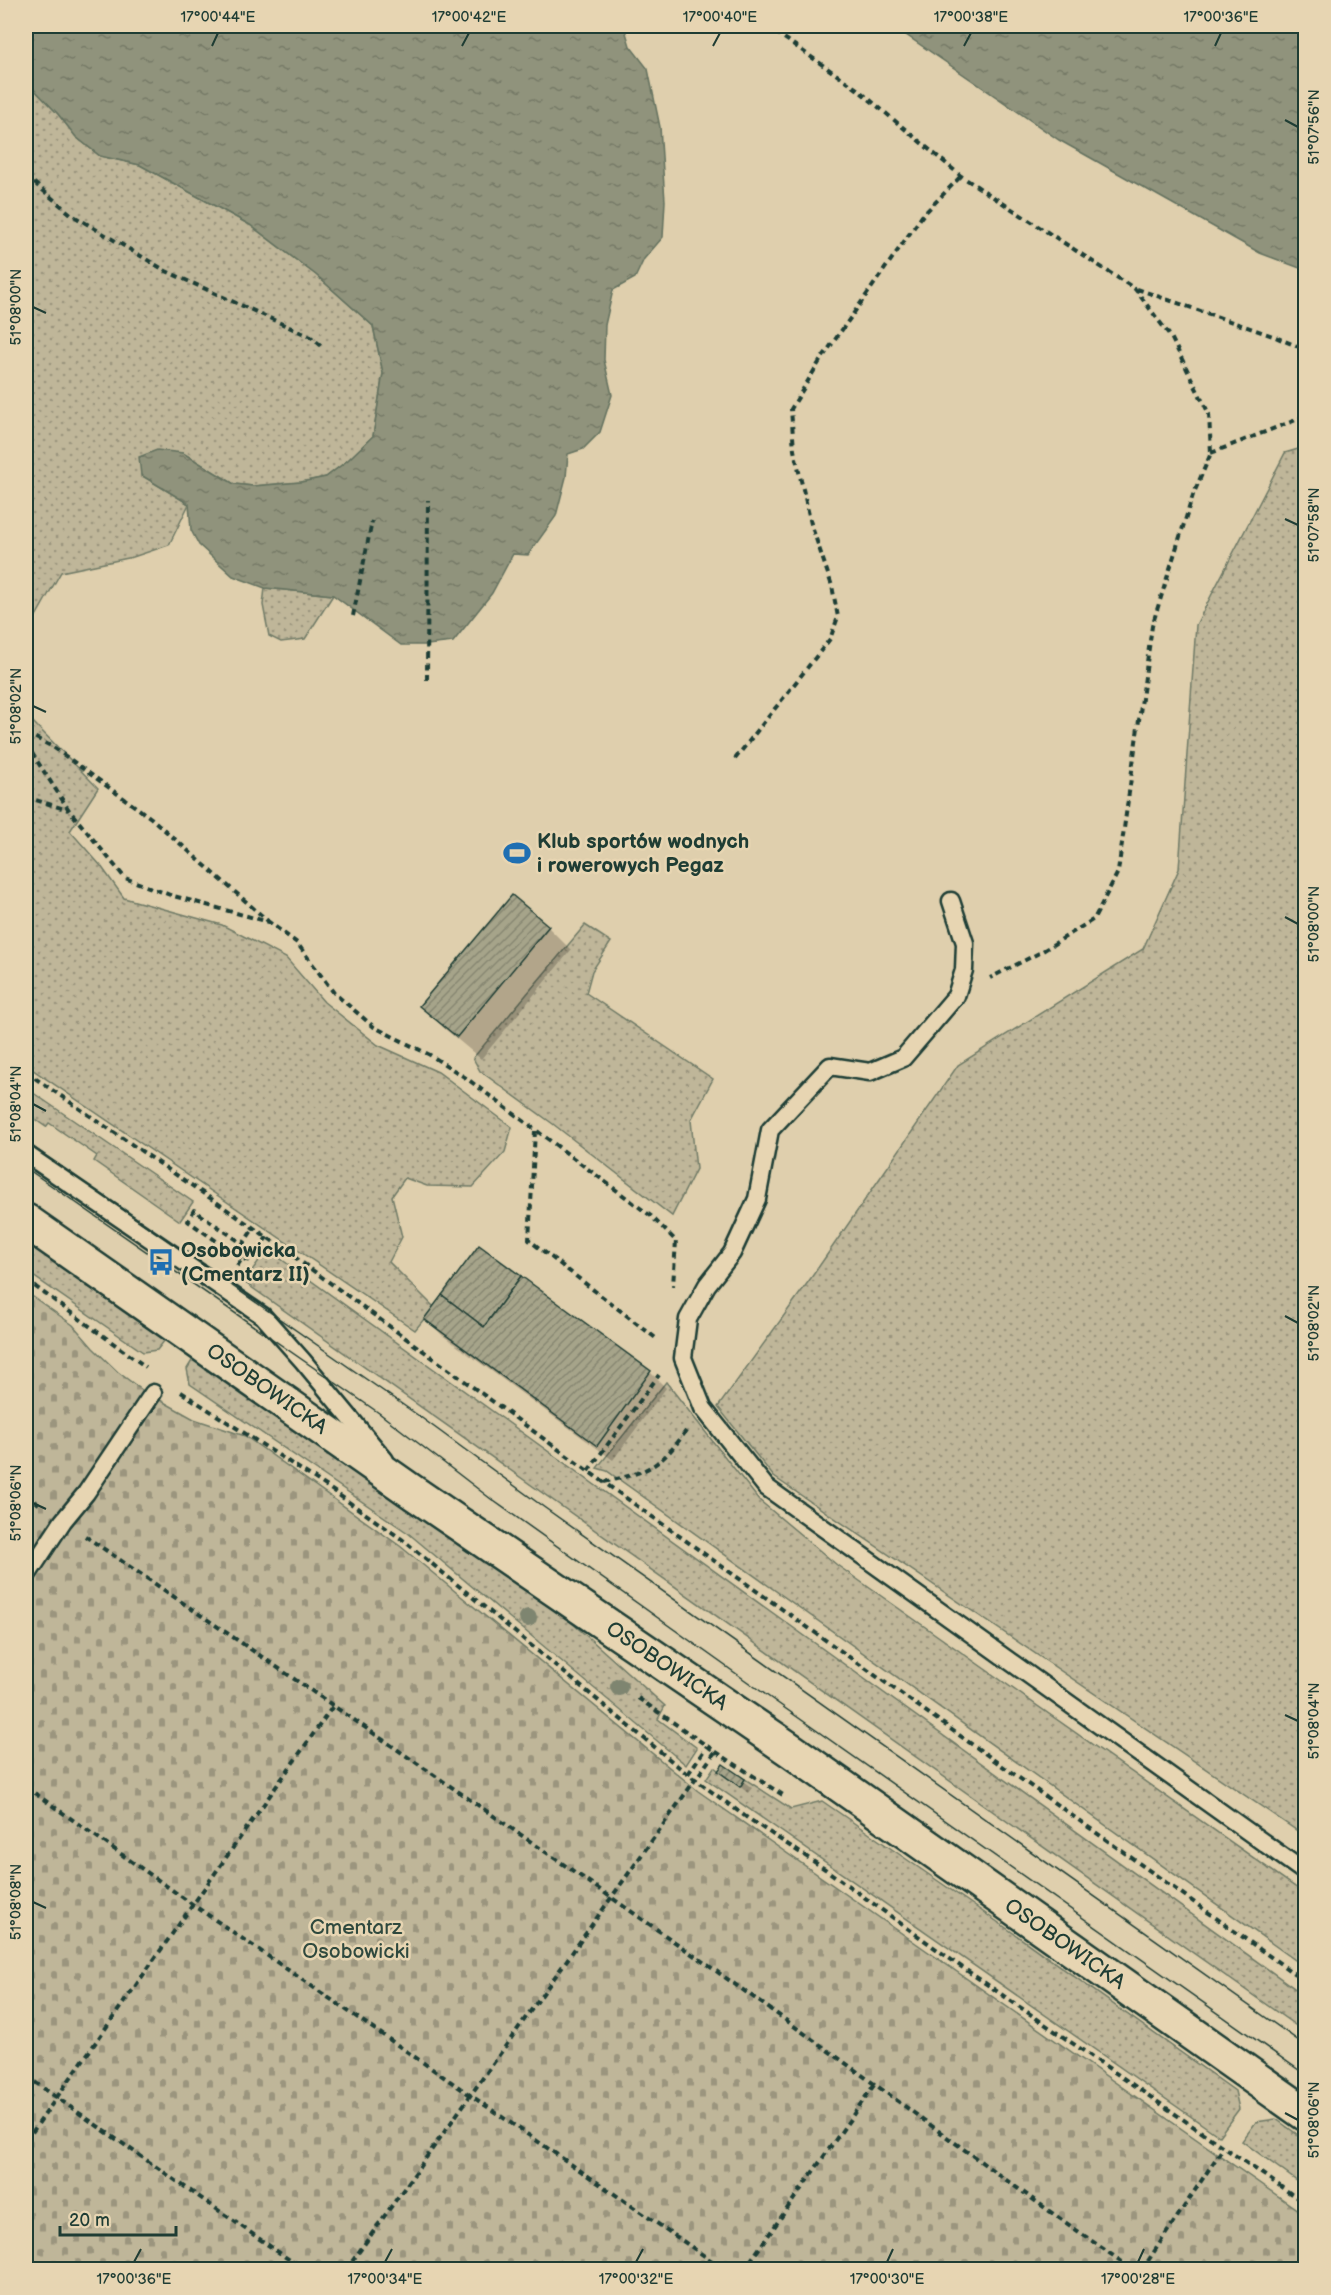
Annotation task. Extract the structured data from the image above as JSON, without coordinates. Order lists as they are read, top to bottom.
{
  "streets": {
    "street": ["OSOBOWICKA"]
  },
  "parks": ["Cmentarz Osobowicki"],
  "places": {
    "sports": ["Klub sportów wodnych i rowerowych Pegaz"],
    "bus stop": ["Osobowicka (Cmentarz II)"]
  },
  "scale_bar": "20 m",
  "coordinates": [
    "17°00'44\"E",
    "17°00'42\"E",
    "17°00'40\"E",
    "17°00'38\"E",
    "17°00'36\"E",
    "51°07'56\"N",
    "51°08'00\"N",
    "51°07'58\"N",
    "51°08'02\"N",
    "51°08'04\"N",
    "51°08'06\"N",
    "51°08'08\"N",
    "17°00'34\"E",
    "17°00'32\"E",
    "17°00'30\"E",
    "17°00'28\"E"
  ]
}
